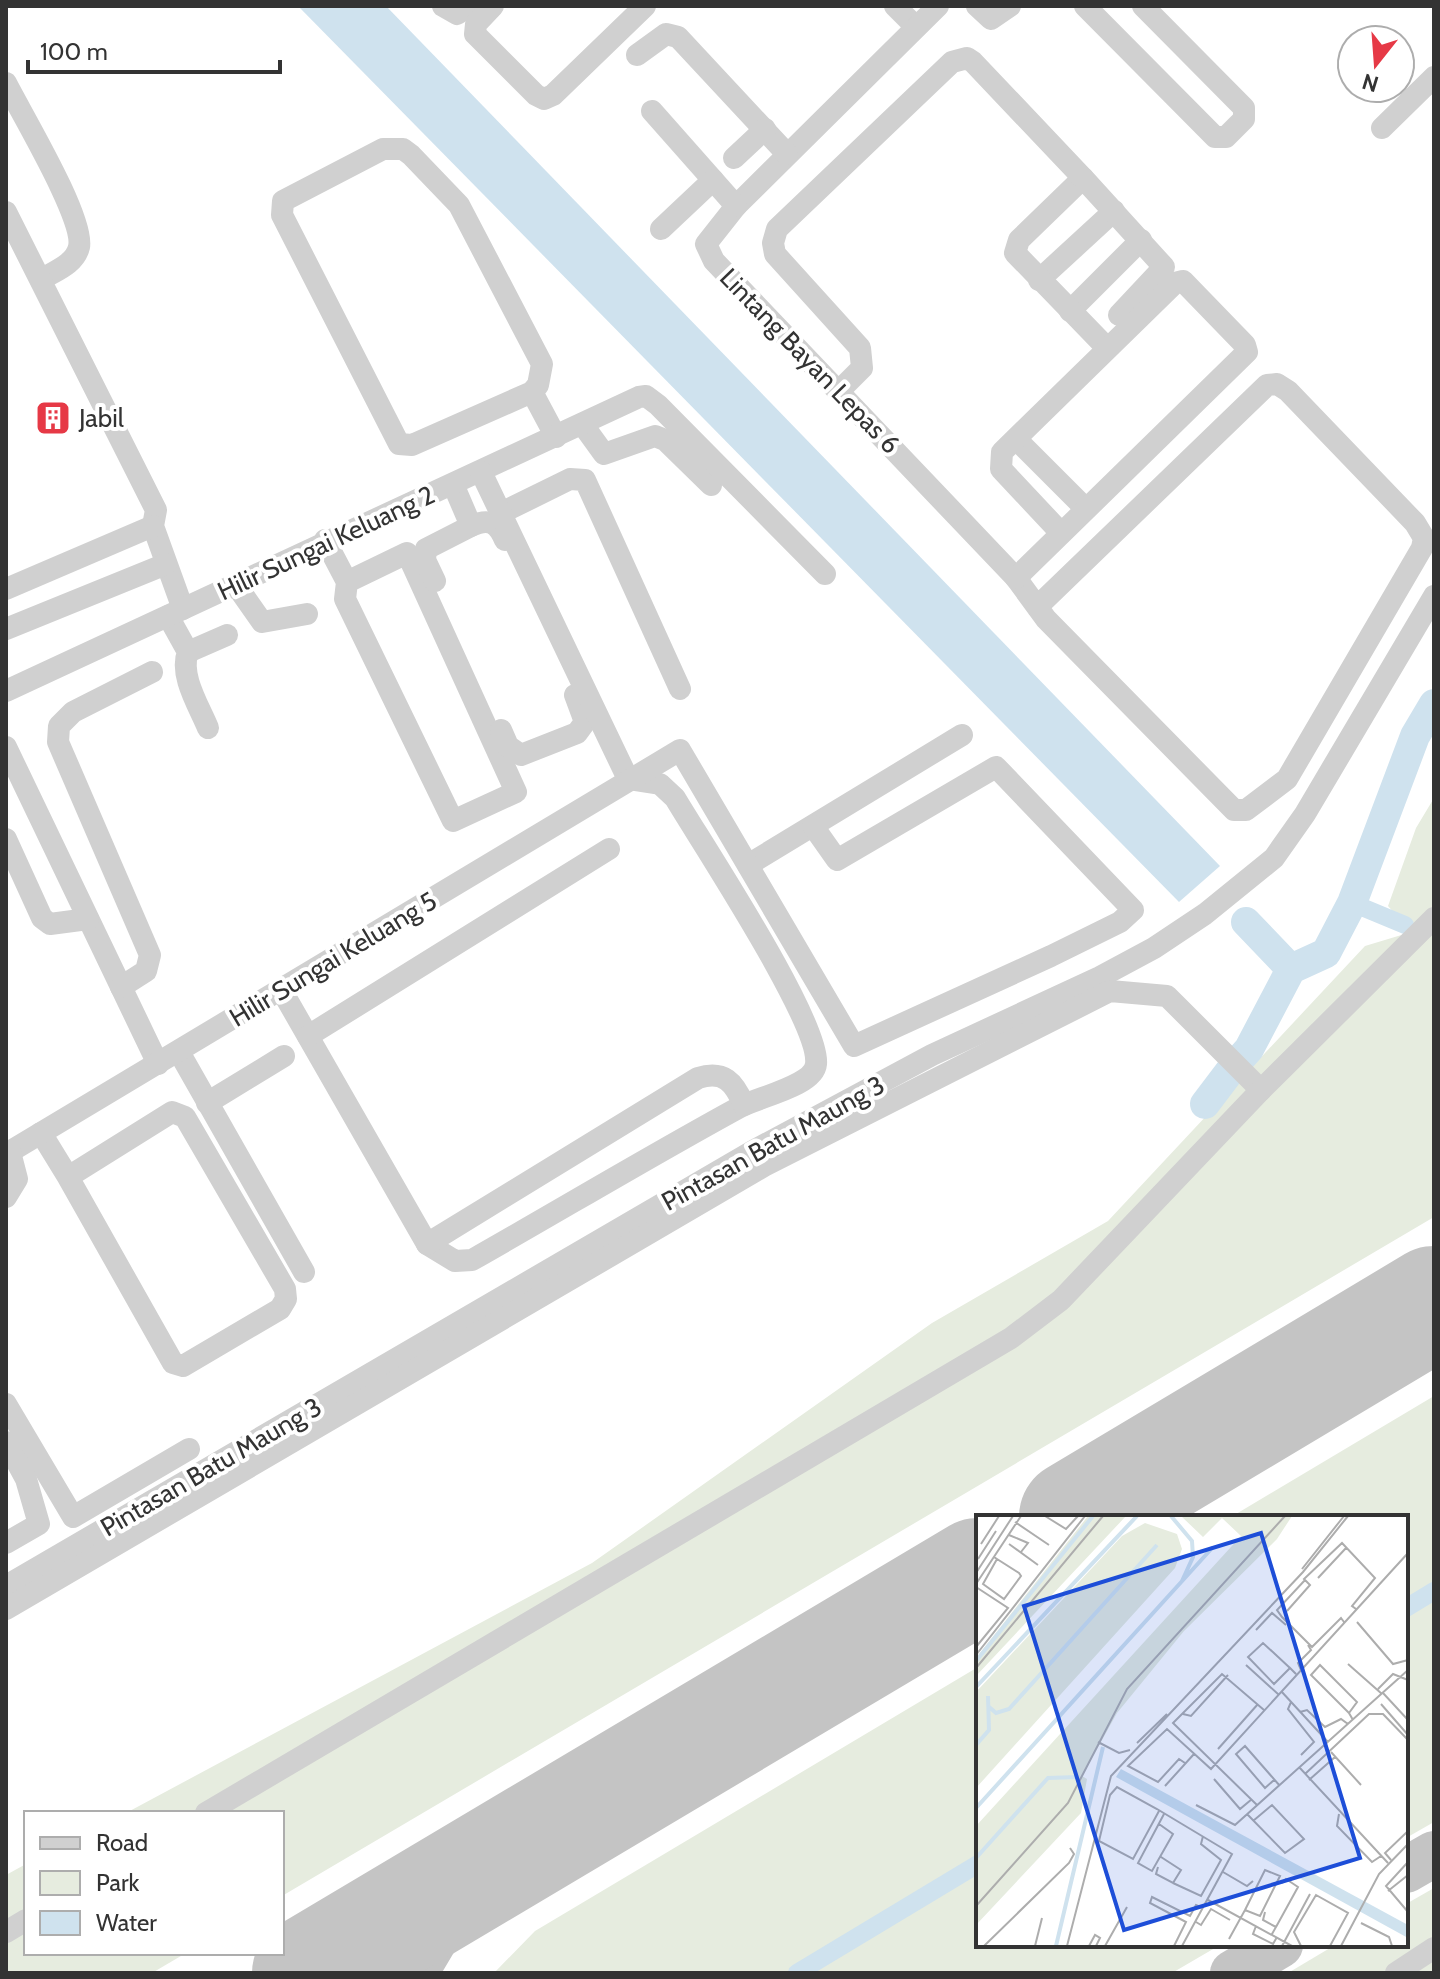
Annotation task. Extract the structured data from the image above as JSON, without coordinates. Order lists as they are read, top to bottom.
{
  "streets": {
    "street": [
      "Lintang Bayan Lepas 6",
      "Hilir Sungai Keluang 2",
      "Hilir Sungai Keluang 5",
      "Pintasan Batu Maung 3"
    ]
  },
  "places": {
    "building": ["Jabil"]
  },
  "legend": ["Road", "Park", "Water"],
  "scale_bar": "100 m",
  "north": "bottom"
}
